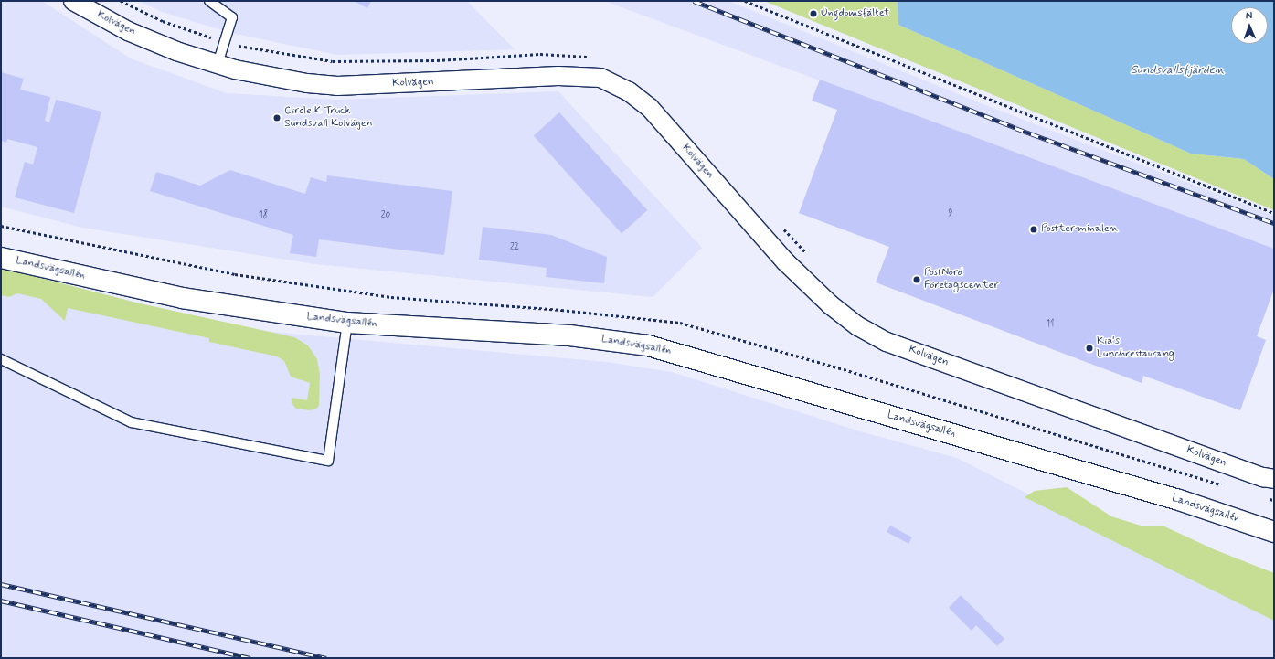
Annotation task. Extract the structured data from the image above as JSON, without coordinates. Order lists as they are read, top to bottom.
{
  "streets": {
    "main road": ["Landsvägsallén"],
    "street": ["Kolvägen"]
  },
  "water": ["Sundsvallsfjärden"],
  "places": [
    "Ungdomsfältet",
    "Circle K Truck Sundsvall Kolvägen",
    "Postterminalen",
    "PostNord Företagscenter",
    "Kia's Lunchrestaurang"
  ],
  "house_numbers": [
    "9",
    "18",
    "20",
    "22",
    "11"
  ],
  "north": "top"
}
